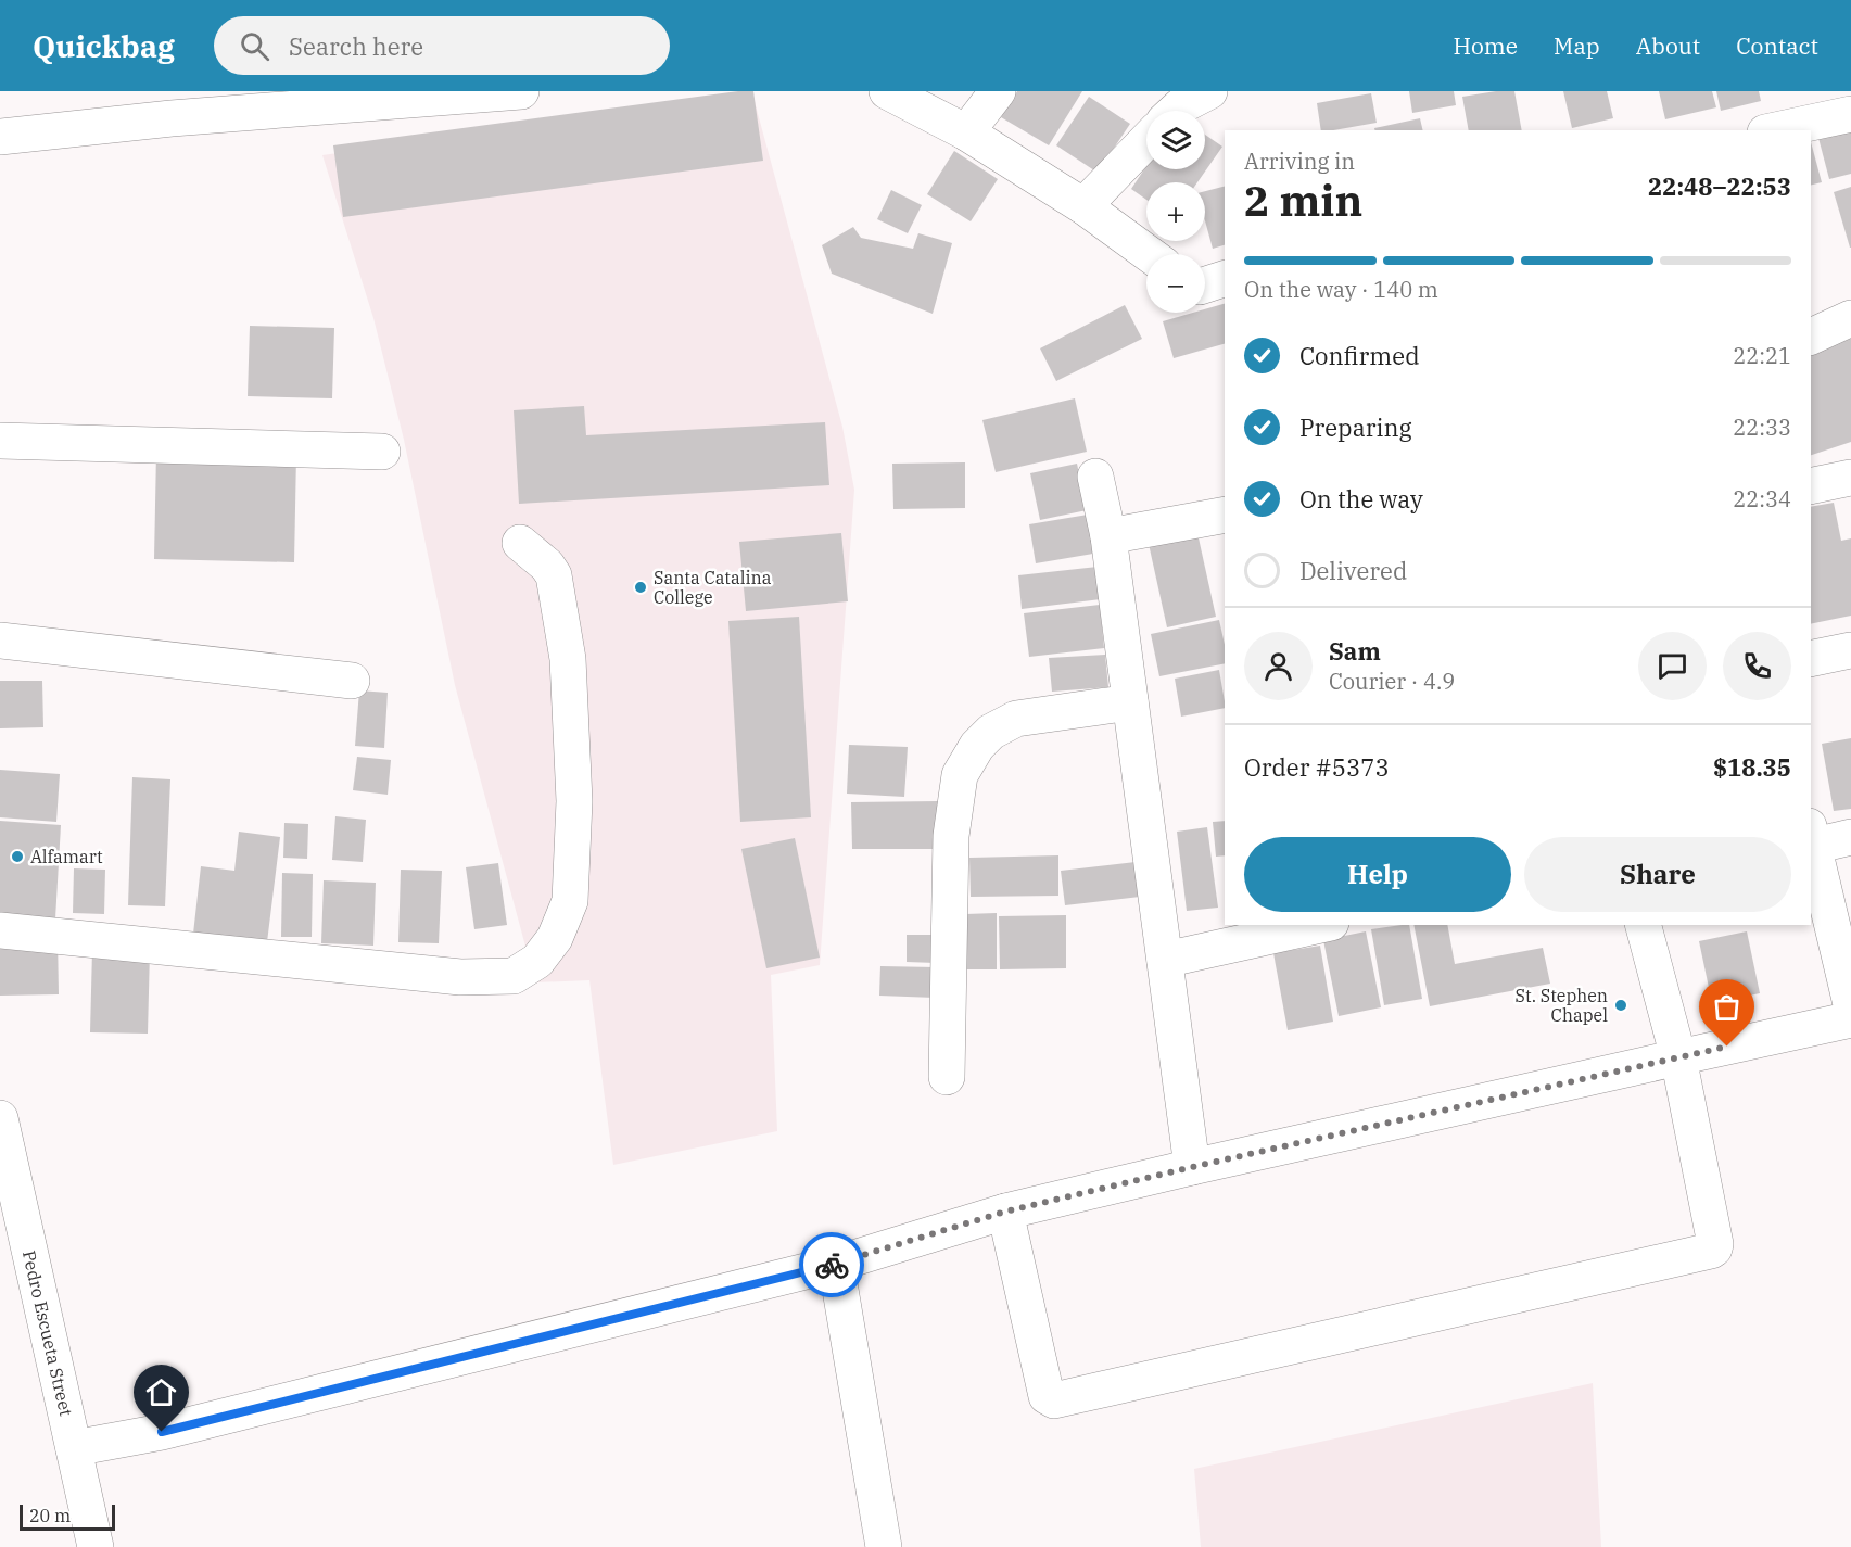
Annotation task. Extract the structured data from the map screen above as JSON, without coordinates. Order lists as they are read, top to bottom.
{
  "streets": {
    "street": ["Pedro Escueta Street"]
  },
  "places": ["Santa Catalina College", "Alfamart", "St. Stephen Chapel"],
  "scale_bar": "20 m",
  "page": {
    "header": "Quickbag",
    "search": "Search here",
    "nav": [
      "Home",
      "Map",
      "About",
      "Contact"
    ],
    "map_buttons": ["+", "−"],
    "heading": ["2 min", "Arriving in", "22:48–22:53"],
    "panel": [
      "Sam",
      "Courier · 4.9",
      "Order #5373",
      "$18.35"
    ],
    "bar": "On the way · 140 m",
    "list": [
      ["Confirmed", "22:21"],
      ["Preparing", "22:33"],
      ["On the way", "22:34"],
      "Delivered"
    ],
    "buttons": ["Help", "Share"],
    "scale": "20 m"
  }
}
